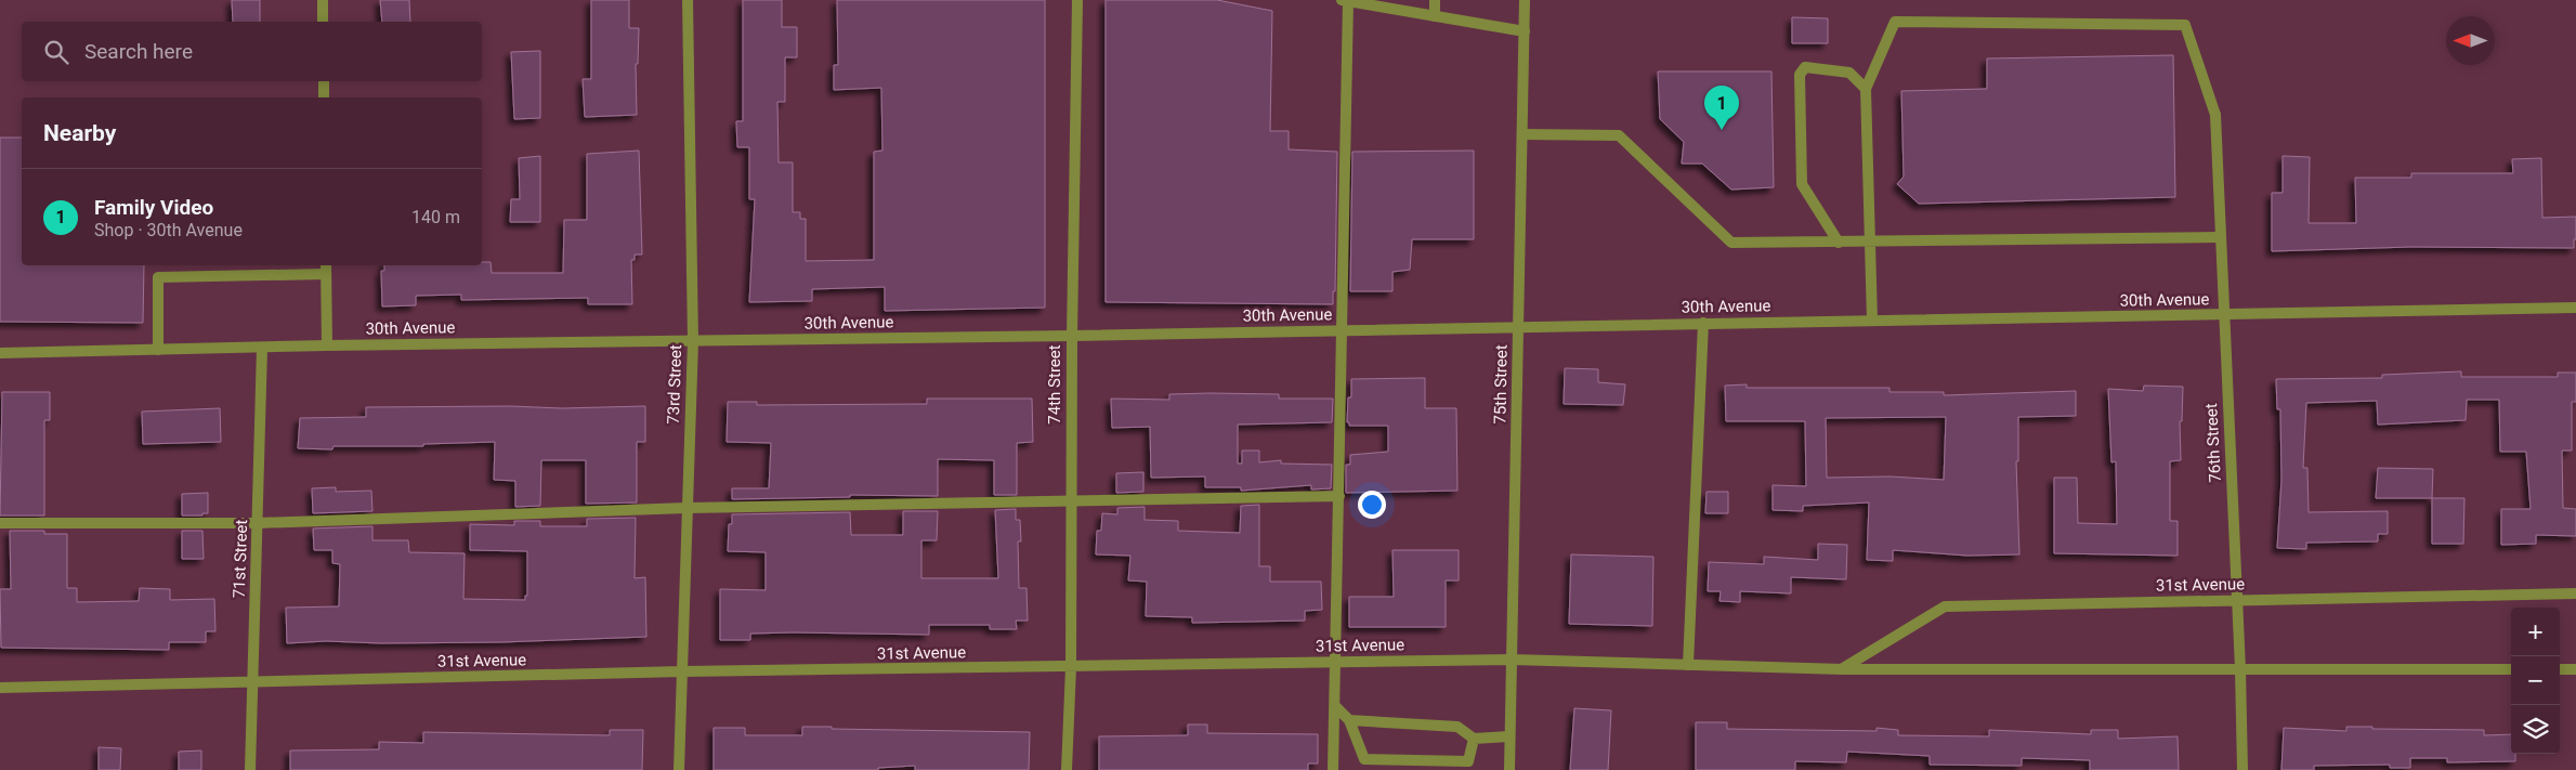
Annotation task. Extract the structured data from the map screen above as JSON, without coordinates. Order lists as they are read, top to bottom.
{
  "streets": {
    "street": [
      "30th Avenue",
      "73rd Street",
      "74th Street",
      "75th Street",
      "76th Street",
      "71st Street",
      "31st Avenue"
    ]
  },
  "crossings": [
    ["30th Avenue", "73rd Street"],
    ["30th Avenue", "74th Street"],
    ["30th Avenue", "75th Street"],
    ["30th Avenue", "76th Street"],
    ["30th Avenue", "71st Street"],
    ["73rd Street", "31st Avenue"],
    ["74th Street", "31st Avenue"],
    ["75th Street", "31st Avenue"],
    ["76th Street", "31st Avenue"],
    ["71st Street", "31st Avenue"]
  ],
  "north": "left",
  "page": {
    "search": "Search here",
    "pins": "1",
    "heading": "Nearby",
    "list": [
      {
        "mark": "1",
        "name": "Family Video",
        "note": "Shop · 30th Avenue",
        "value": "140 m"
      }
    ],
    "map_buttons": ["+", "−"]
  }
}
